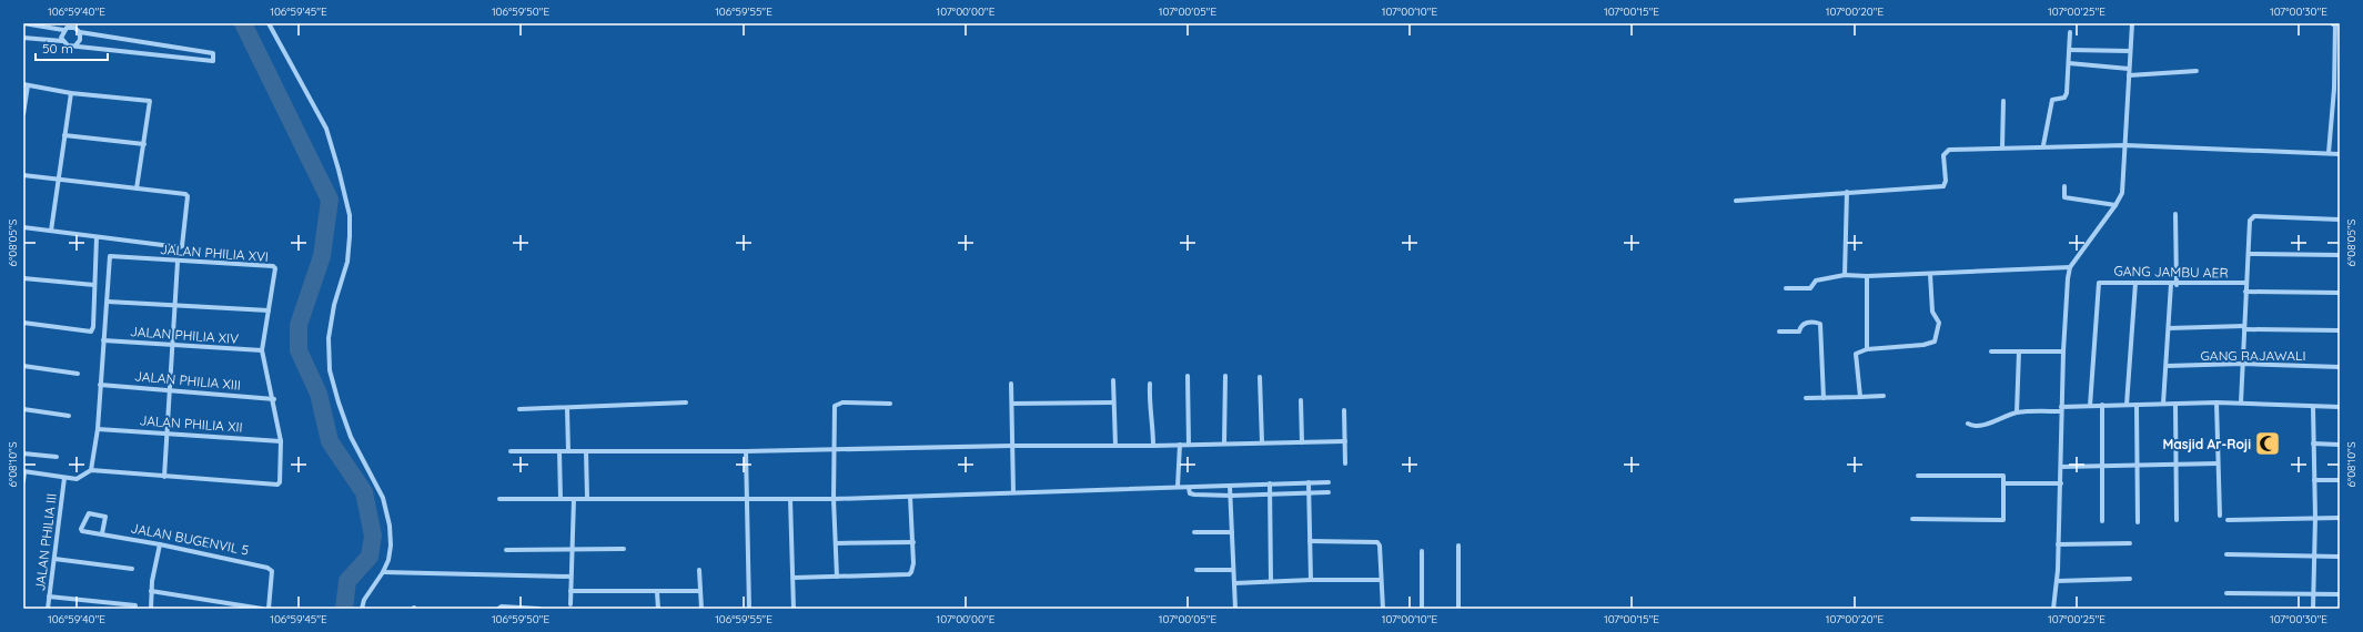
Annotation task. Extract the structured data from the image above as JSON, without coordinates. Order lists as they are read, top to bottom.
{
  "streets": {
    "street": [
      "JALAN PHILIA XVI",
      "GANG JAMBU AER",
      "JALAN PHILIA XIV",
      "GANG RAJAWALI",
      "JALAN PHILIA XIII",
      "JALAN PHILIA XII",
      "JALAN BUGENVIL 5",
      "JALAN PHILIA III"
    ]
  },
  "places": {
    "mosque": ["Masjid Ar-Roji"]
  },
  "scale_bar": "50 m",
  "coordinates": [
    "106°59'40\"E",
    "106°59'45\"E",
    "106°59'50\"E",
    "106°59'55\"E",
    "107°00'00\"E",
    "107°00'05\"E",
    "107°00'10\"E",
    "107°00'15\"E",
    "107°00'20\"E",
    "107°00'25\"E",
    "107°00'30\"E",
    "6°08'05\"S",
    "6°08'10\"S"
  ]
}
